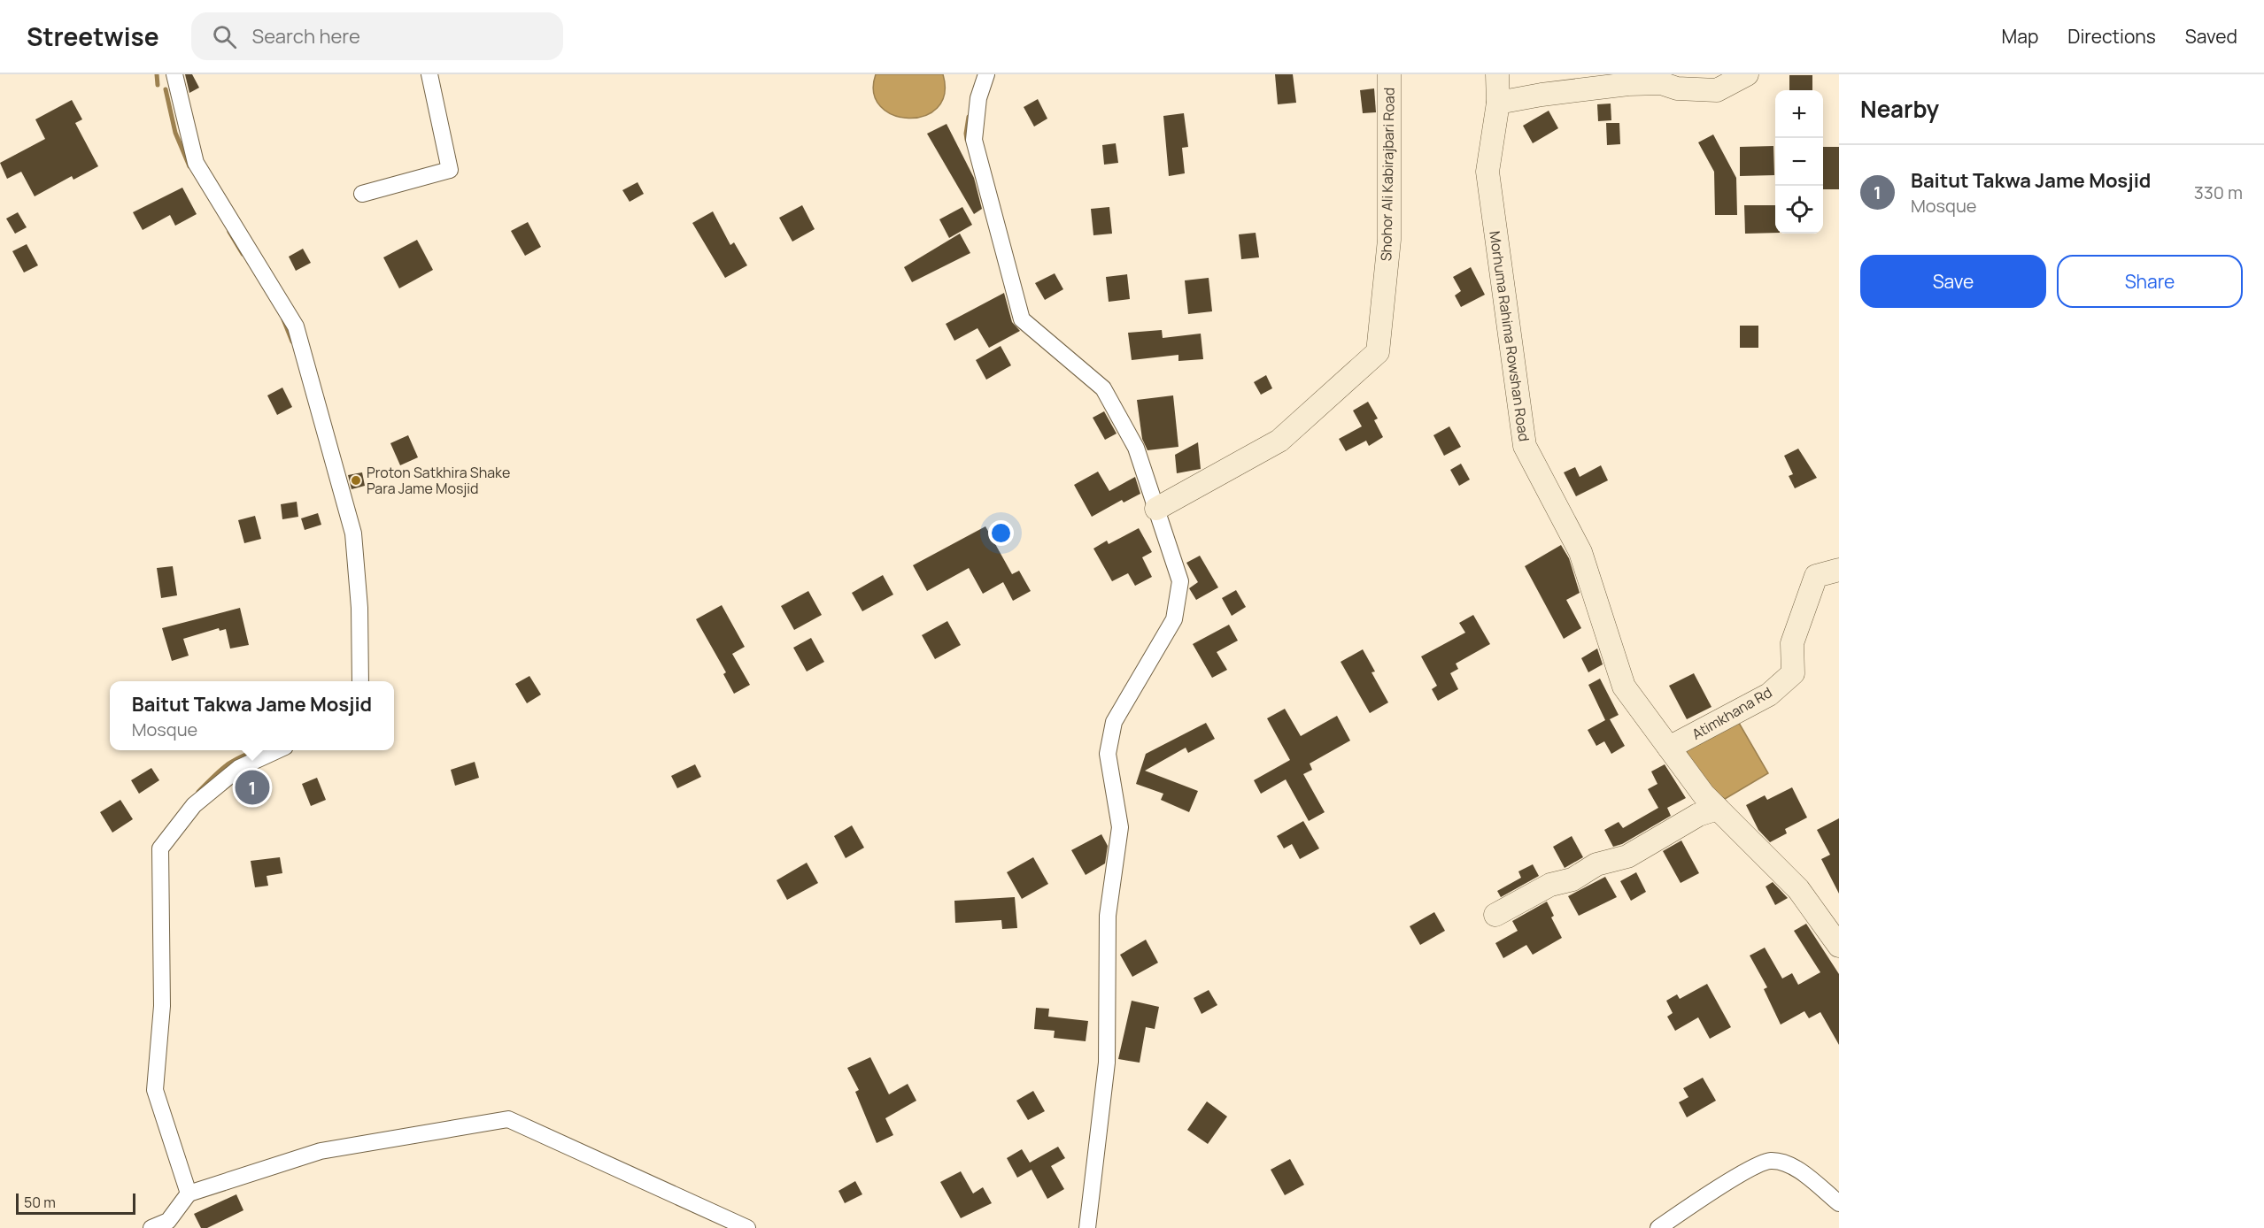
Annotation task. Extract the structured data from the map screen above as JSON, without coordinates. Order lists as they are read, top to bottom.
{
  "streets": {
    "main road": ["Shohor Ali Kabirajbari Road", "Morhuma Rahima Rowshan Road", "Atimkhana Rd"]
  },
  "crossings": [
    ["Morhuma Rahima Rowshan Road", "Atimkhana Rd"]
  ],
  "places": ["Proton Satkhira Shake Para Jame Mosjid"],
  "scale_bar": "50 m",
  "page": {
    "header": "Streetwise",
    "search": "Search here",
    "nav": ["Map", "Directions", "Saved"],
    "heading": "Nearby",
    "map_buttons": ["+", "−"],
    "list": [
      {
        "mark": "1",
        "name": "Baitut Takwa Jame Mosjid",
        "note": "Mosque",
        "value": "330 m"
      }
    ],
    "buttons": ["Save", "Share"],
    "popup": ["Baitut Takwa Jame Mosjid", "Mosque"],
    "pins": "1",
    "scale": "50 m"
  }
}
